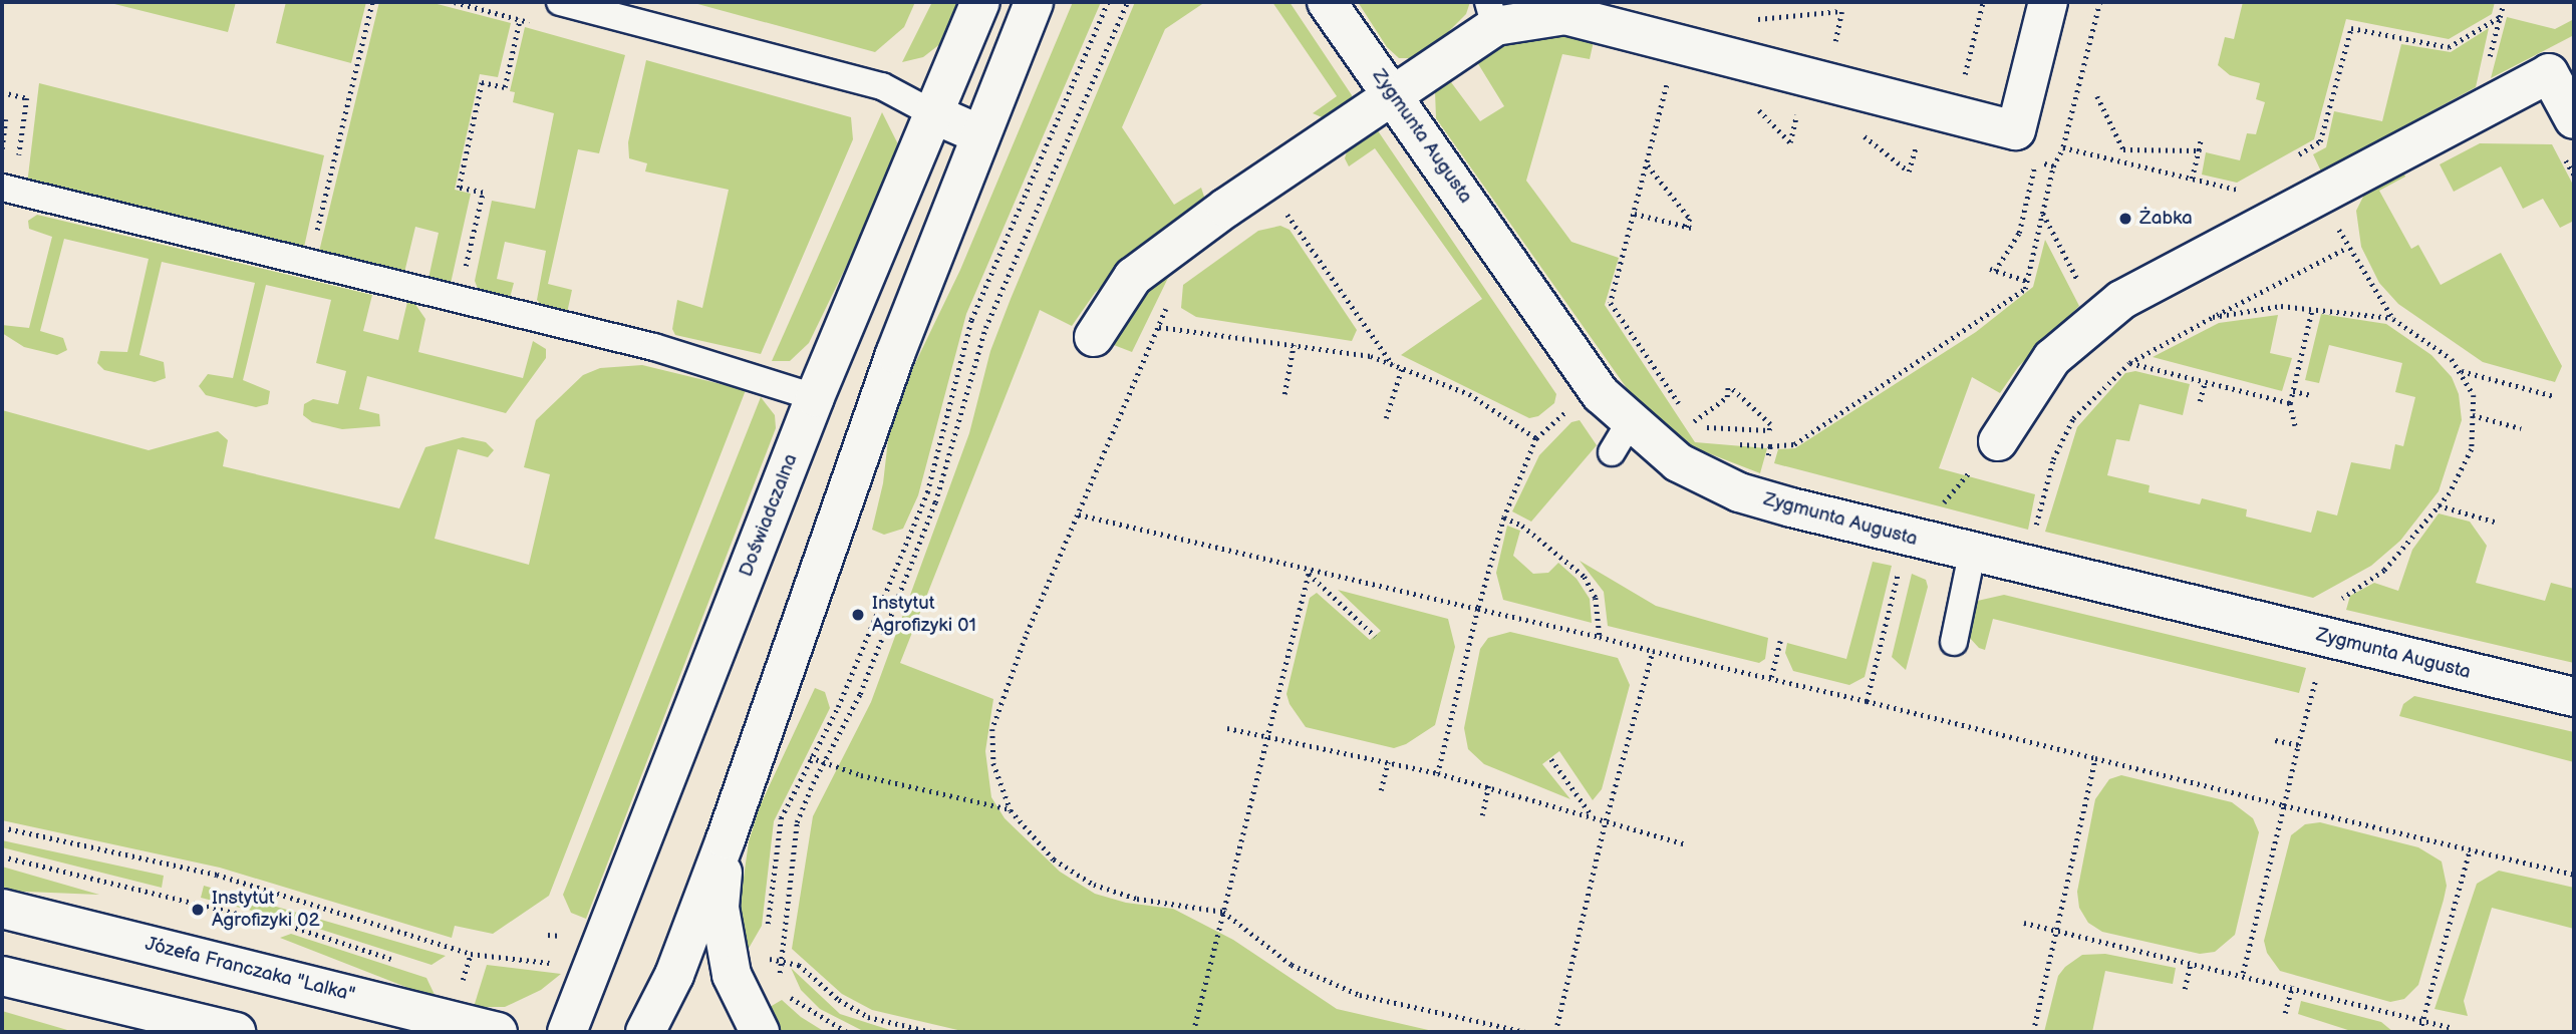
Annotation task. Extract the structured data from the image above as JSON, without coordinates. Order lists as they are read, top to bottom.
{
  "streets": {
    "street": ["Zygmunta Augusta", "Doświadczalna", "Józefa Franczaka \"Lalka\""]
  },
  "places": ["Żabka", "Instytut Agrofizyki 01", "Instytut Agrofizyki 02"]
}
